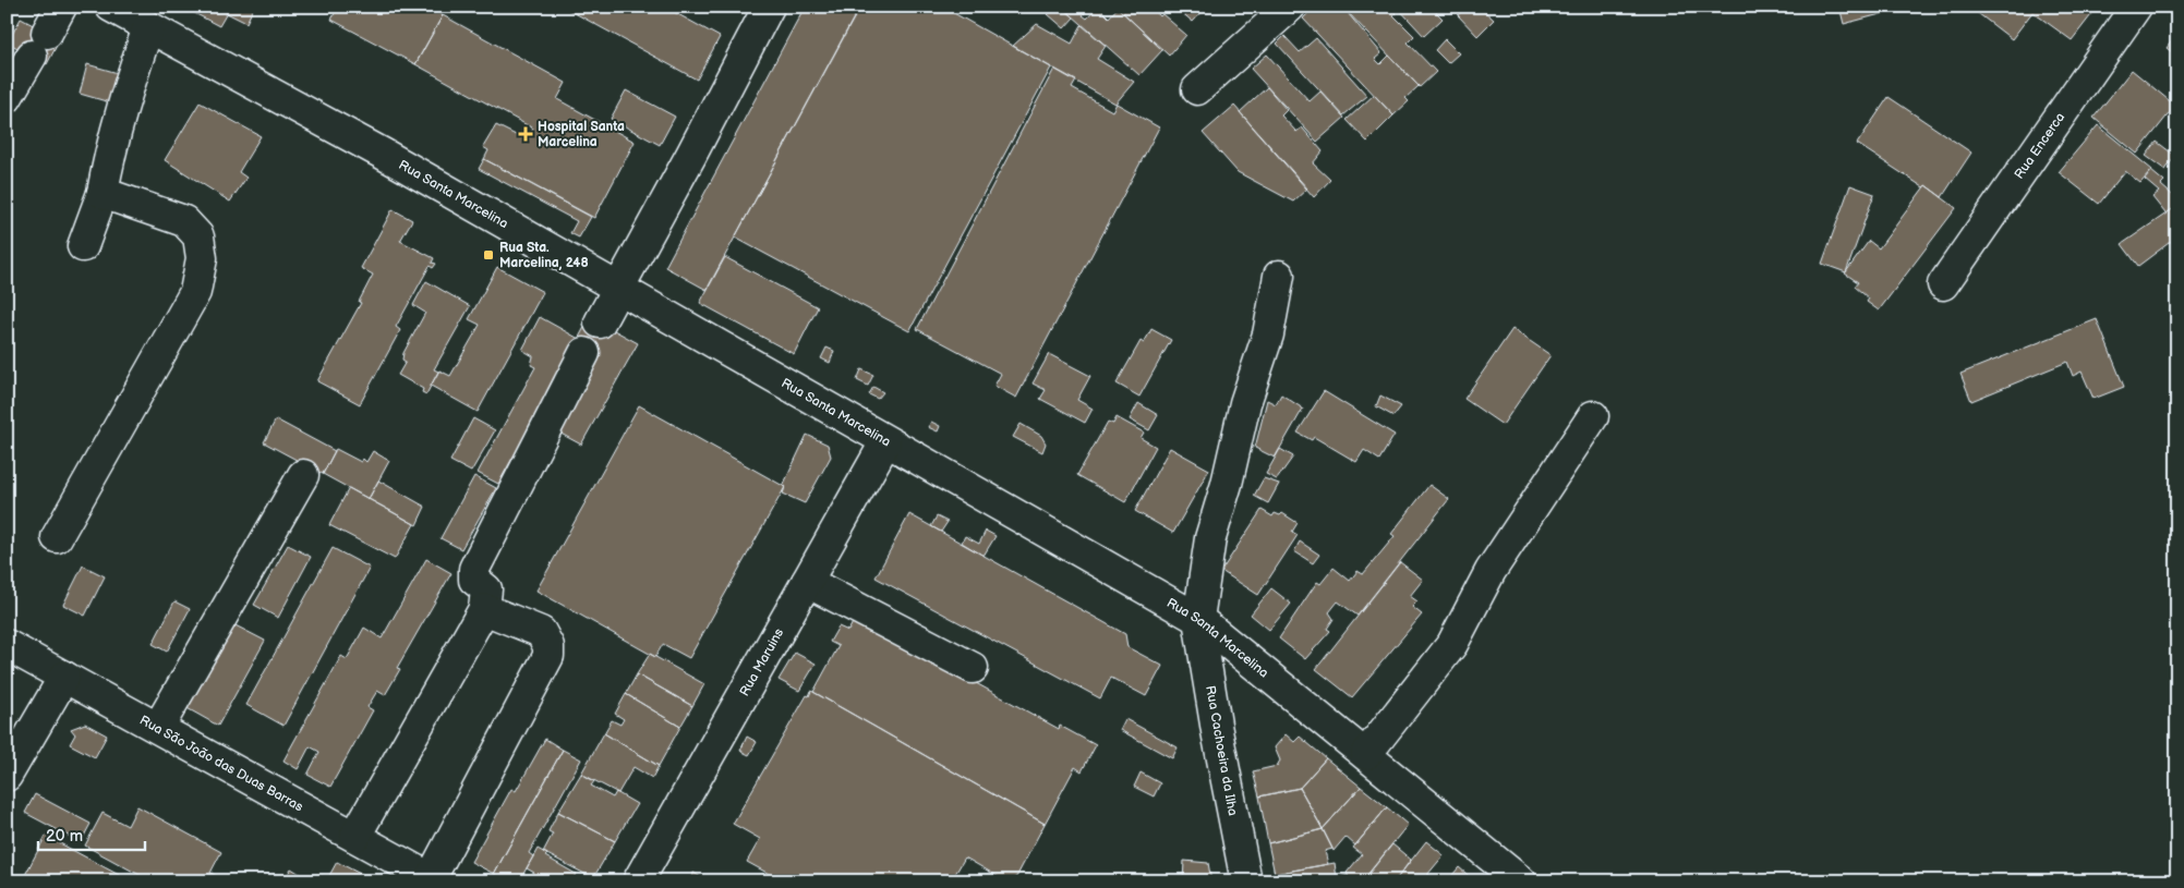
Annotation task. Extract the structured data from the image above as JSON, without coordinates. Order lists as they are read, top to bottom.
{
  "streets": {
    "street": [
      "Rua Encerca",
      "Rua Santa Marcelina",
      "Rua Maruins",
      "Rua Cachoeira da Ilha",
      "Rua São João das Duas Barras"
    ]
  },
  "crossings": [
    ["Rua Santa Marcelina", "Rua Maruins"],
    ["Rua Santa Marcelina", "Rua Cachoeira da Ilha"]
  ],
  "places": {
    "health": ["Hospital Santa Marcelina"],
    "transit": ["Rua Sta. Marcelina, 248"]
  },
  "scale_bar": "20 m"
}
